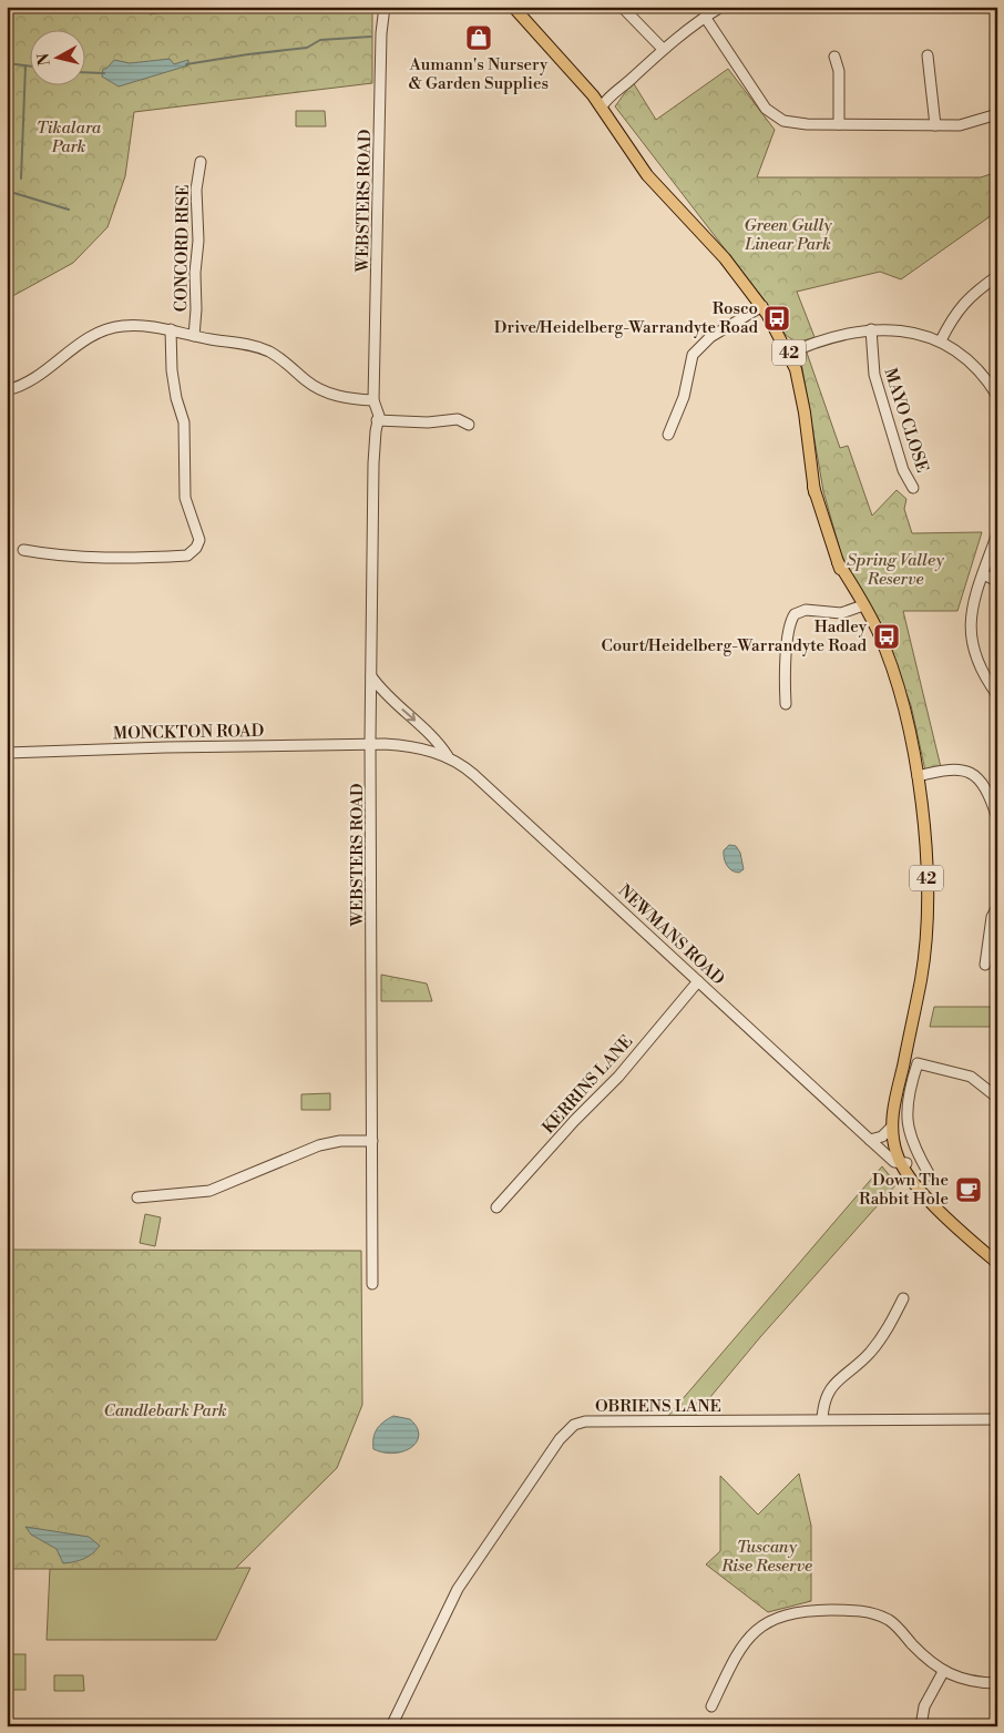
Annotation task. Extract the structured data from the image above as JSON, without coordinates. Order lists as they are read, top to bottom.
{
  "streets": {
    "main road": ["42", "NEWMANS ROAD"],
    "street": [
      "WEBSTERS ROAD",
      "CONCORD RISE",
      "MAYO CLOSE",
      "MONCKTON ROAD",
      "KERRINS LANE",
      "OBRIENS LANE"
    ]
  },
  "crossings": [
    ["WEBSTERS ROAD", "MONCKTON ROAD"],
    ["WEBSTERS ROAD", "NEWMANS ROAD"],
    ["42", "NEWMANS ROAD"],
    ["MONCKTON ROAD", "NEWMANS ROAD"],
    ["NEWMANS ROAD", "KERRINS LANE"]
  ],
  "parks": [
    "Tikalara Park",
    "Green Gully Linear Park",
    "Spring Valley Reserve",
    "Candlebark Park",
    "Tuscany Rise Reserve"
  ],
  "places": {
    "shop": ["Aumann's Nursery & Garden Supplies"],
    "bus stop": ["Rosco Drive/Heidelberg-Warrandyte Road", "Hadley Court/Heidelberg-Warrandyte Road"],
    "cafe": ["Down The Rabbit Hole"]
  },
  "north": "left"
}
